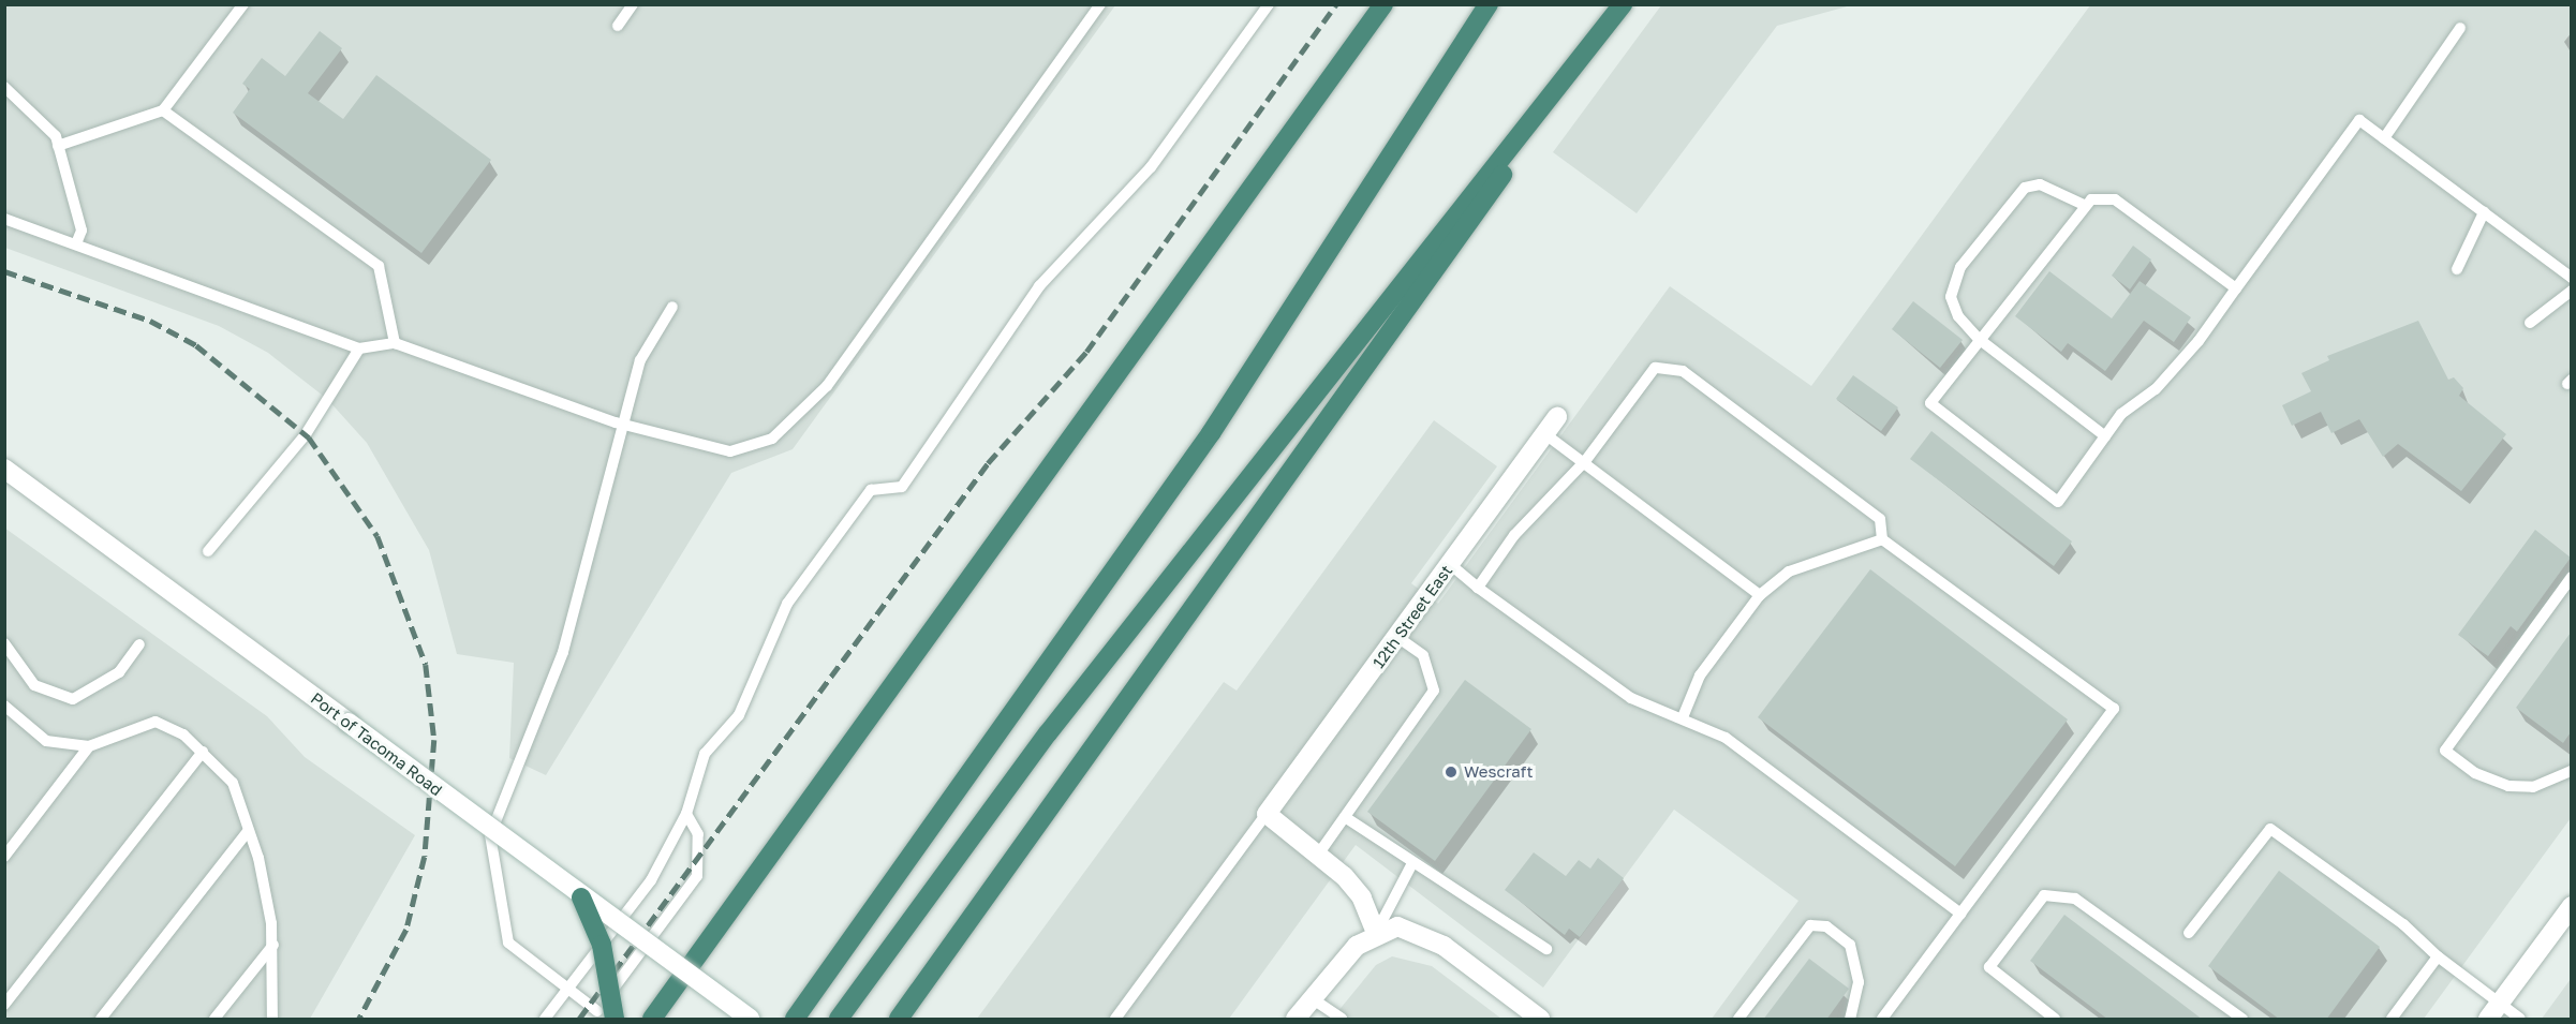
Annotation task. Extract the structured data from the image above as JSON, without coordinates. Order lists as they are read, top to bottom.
{
  "streets": {
    "main road": ["12th Street East", "Port of Tacoma Road"]
  },
  "places": ["Wescraft"]
}
